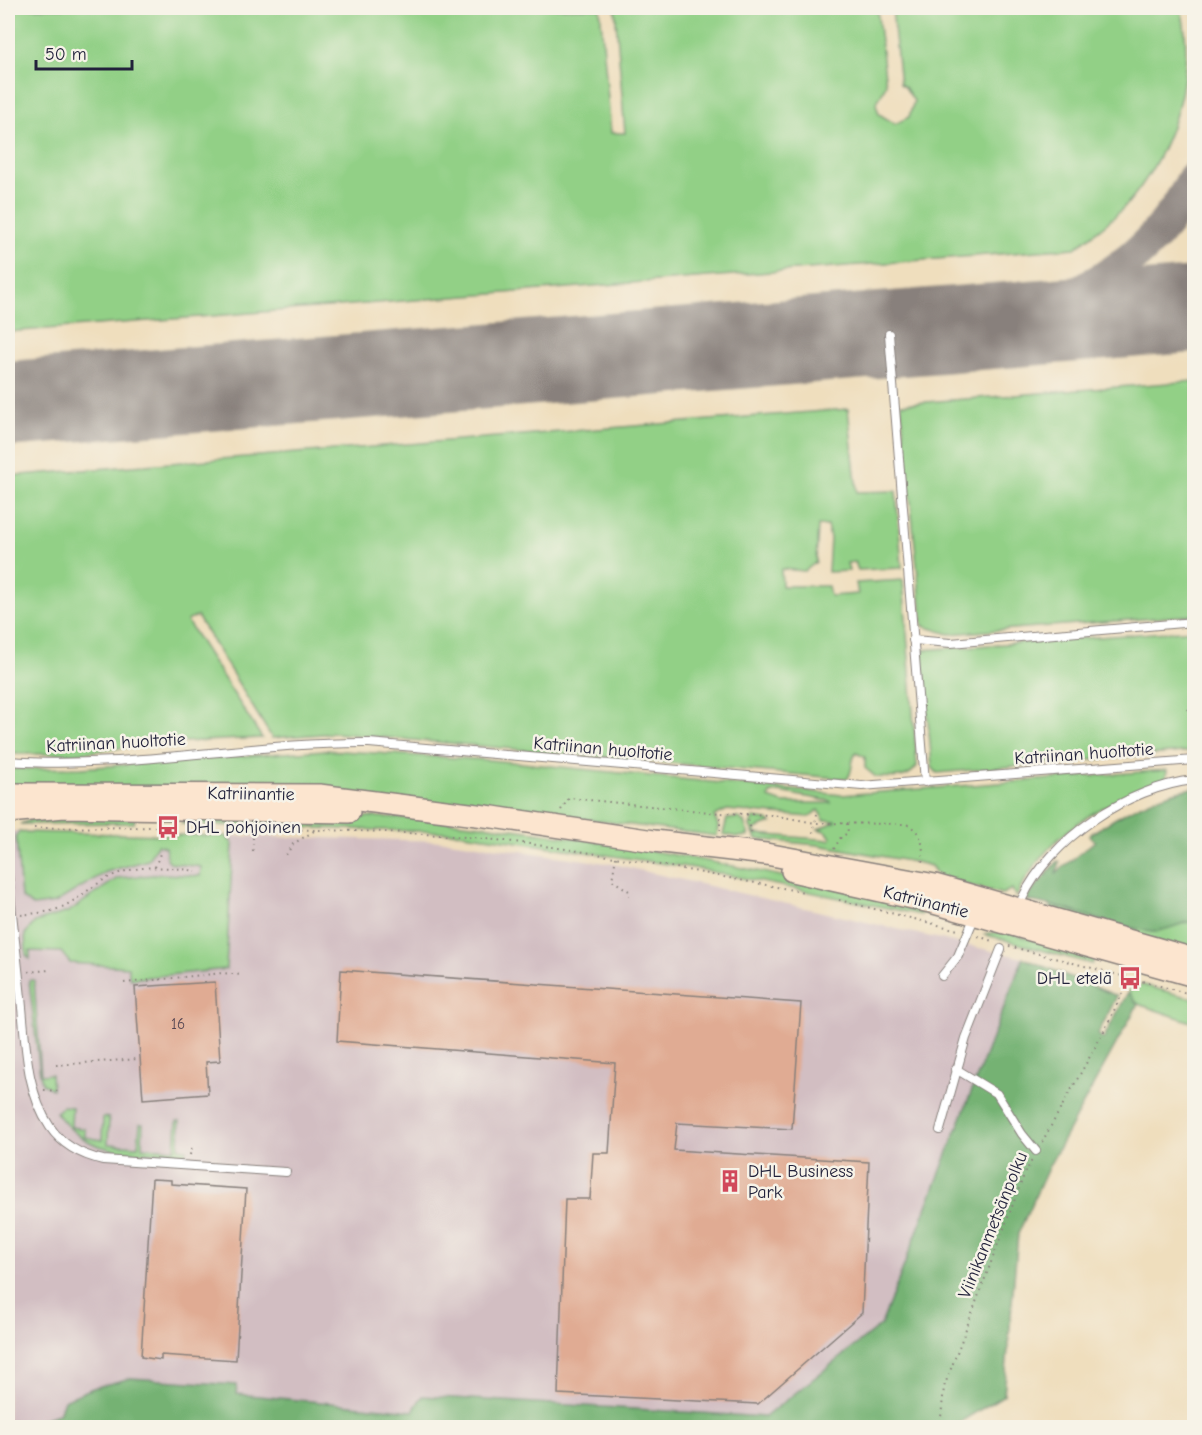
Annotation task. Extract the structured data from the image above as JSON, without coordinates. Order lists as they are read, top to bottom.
{
  "streets": {
    "main road": ["Katriinantie"],
    "lane": ["Katriinan huoltotie"],
    "path": ["Viinikanmetsänpolku"]
  },
  "places": {
    "bus stop": ["DHL pohjoinen", "DHL etelä"],
    "building": ["DHL Business Park"]
  },
  "house_numbers": ["16"],
  "scale_bar": "50 m"
}
